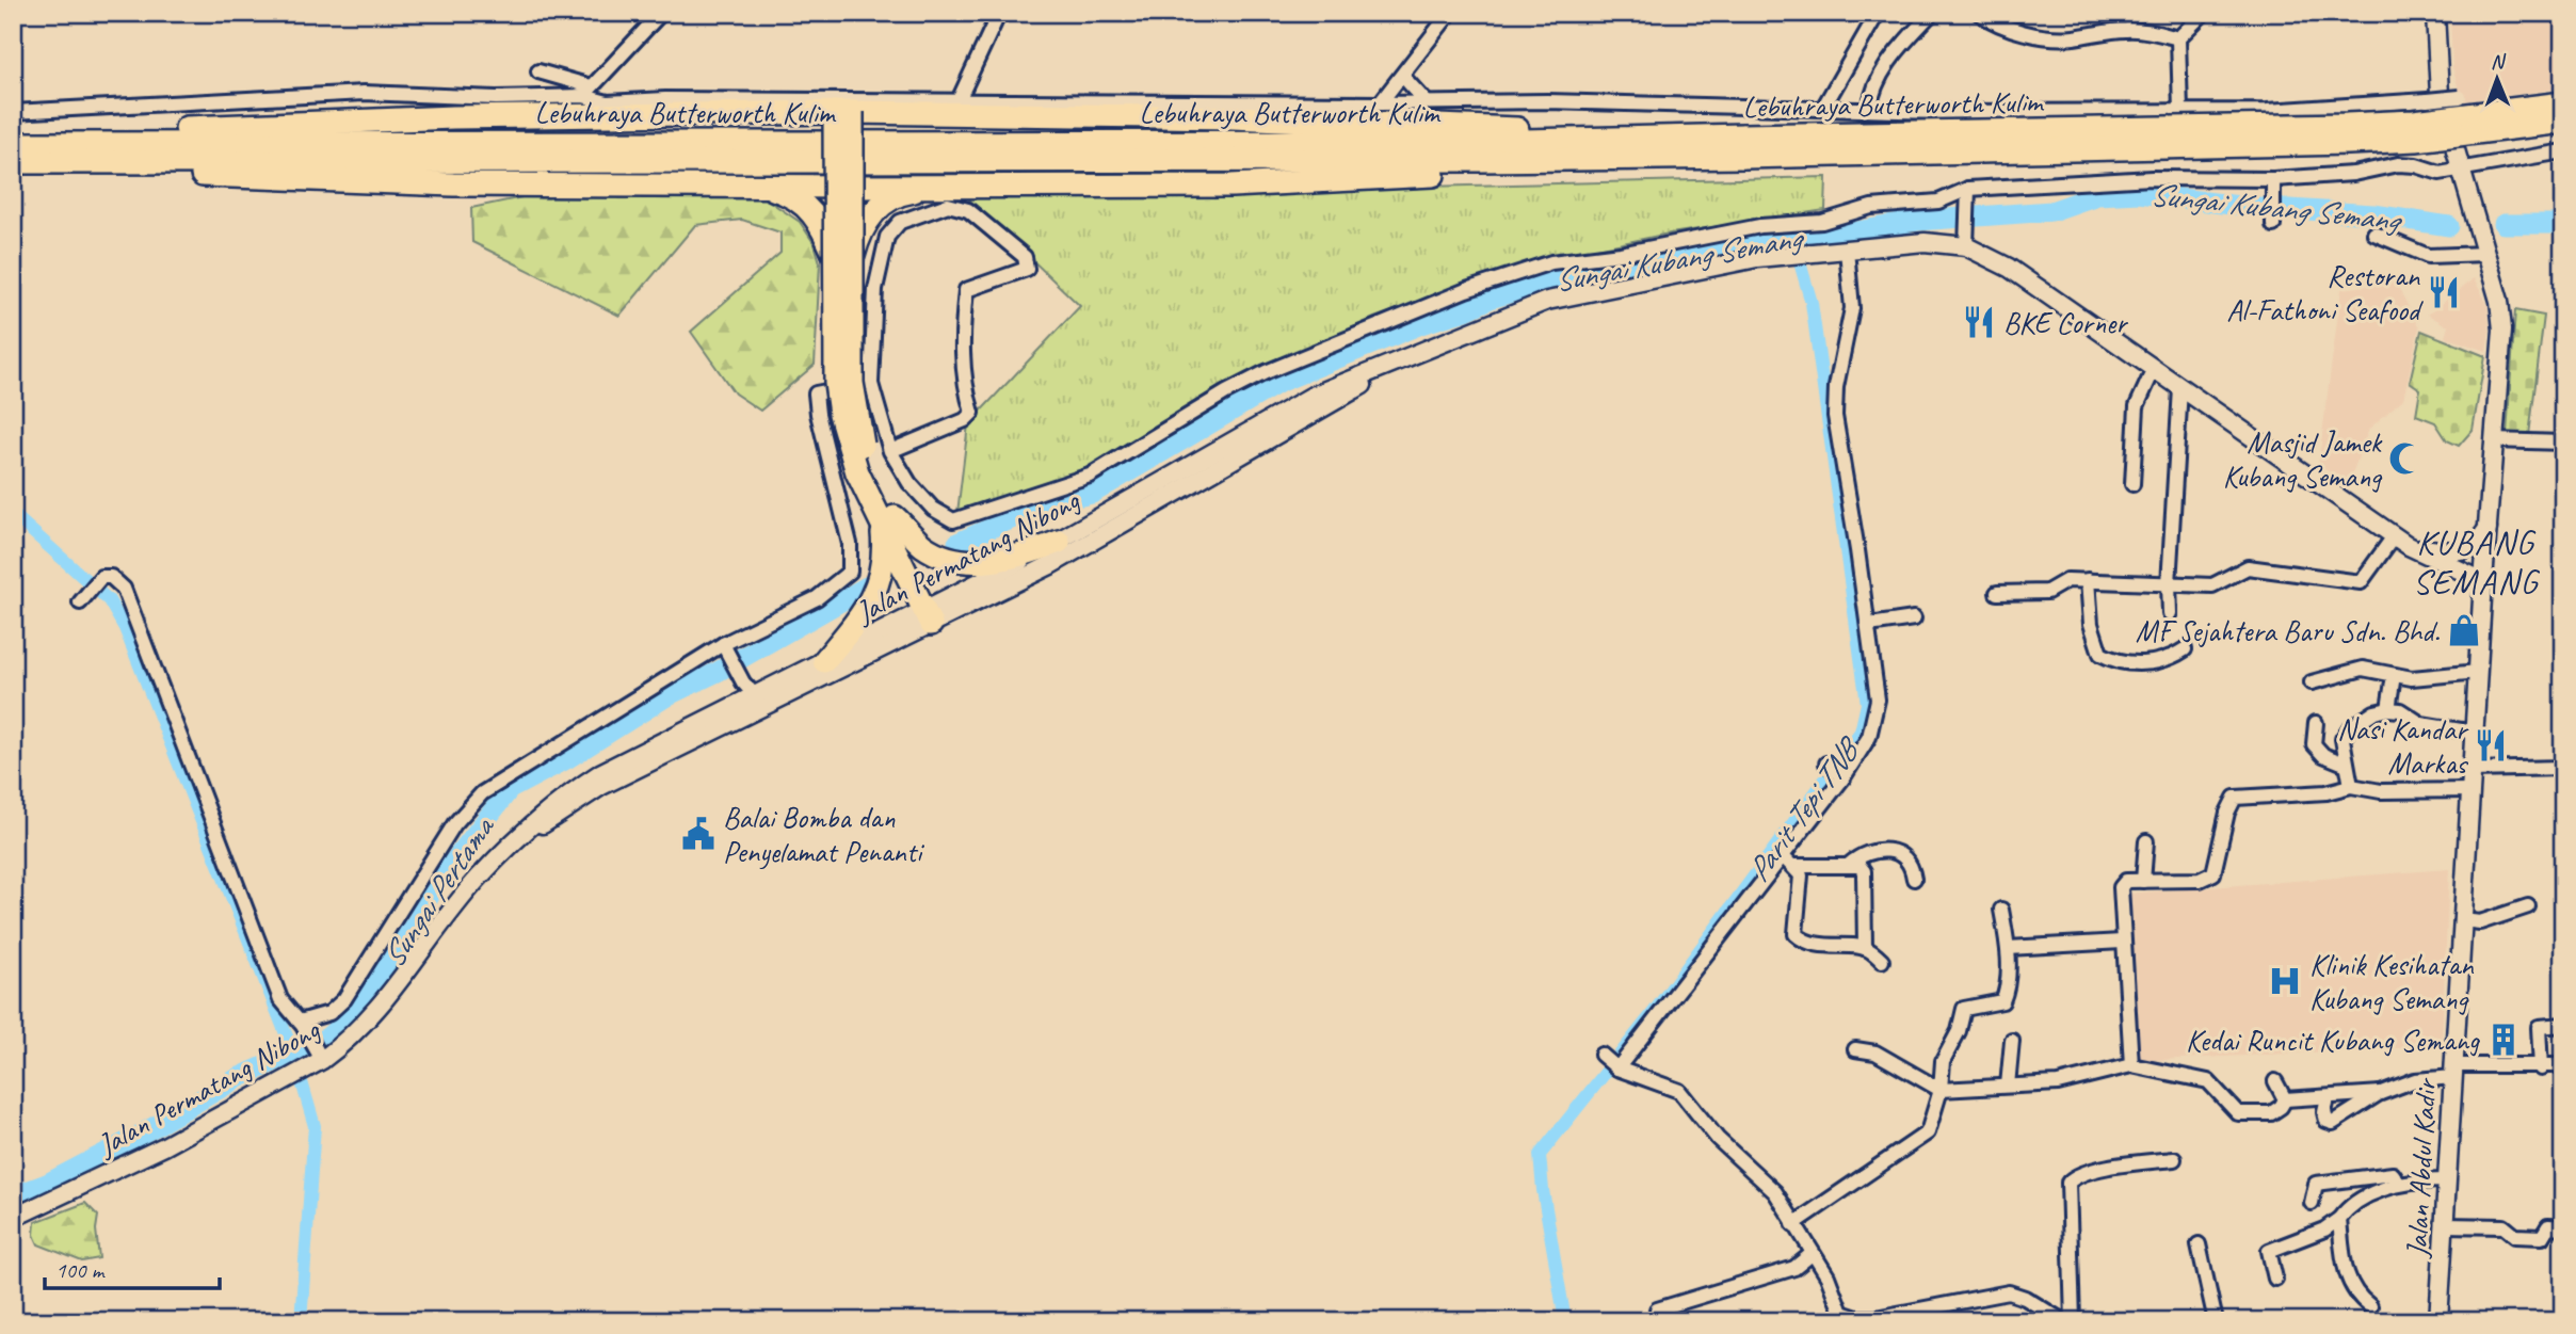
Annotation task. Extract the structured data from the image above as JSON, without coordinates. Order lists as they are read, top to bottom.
{
  "streets": {
    "highway": ["Lebuhraya Butterworth Kulim"],
    "main road": ["Jalan Permatang Nibong", "Jalan Abdul Kadir"]
  },
  "crossings": [
    ["Jalan Permatang Nibong", "Jalan Abdul Kadir"]
  ],
  "districts": ["KUBANG SEMANG"],
  "water": ["Sungai Kubang Semang", "Parit Tepi TNB", "Sungai Pertama"],
  "places": {
    "restaurant": ["Restoran Al-Fathoni Seafood", "BKE Corner", "Nasi Kandar Markas"],
    "mosque": ["Masjid Jamek Kubang Semang"],
    "shop": ["MF Sejahtera Baru Sdn. Bhd."],
    "public building": ["Balai Bomba dan Penyelamat Penanti"],
    "hospital": ["Klinik Kesihatan Kubang Semang"],
    "building": ["Kedai Runcit Kubang Semang"]
  },
  "scale_bar": "100 m",
  "north": "top"
}
